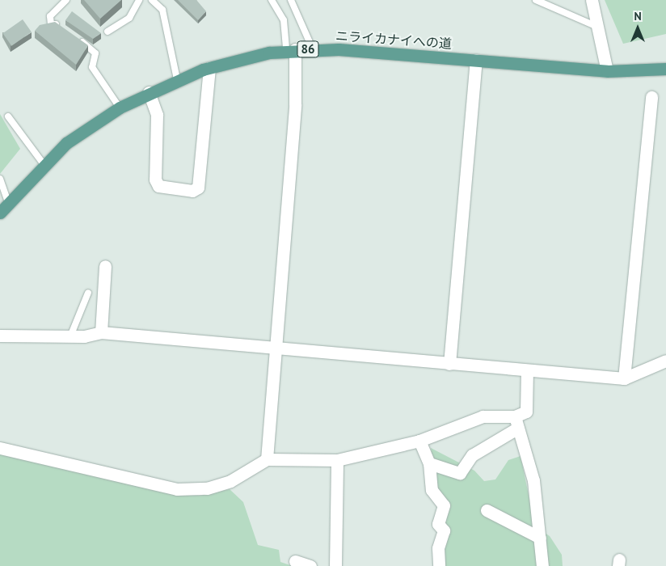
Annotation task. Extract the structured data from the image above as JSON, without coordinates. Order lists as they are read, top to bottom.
{
  "streets": {
    "main road": ["ニライカナイへの道", "86"]
  },
  "north": "top"
}
